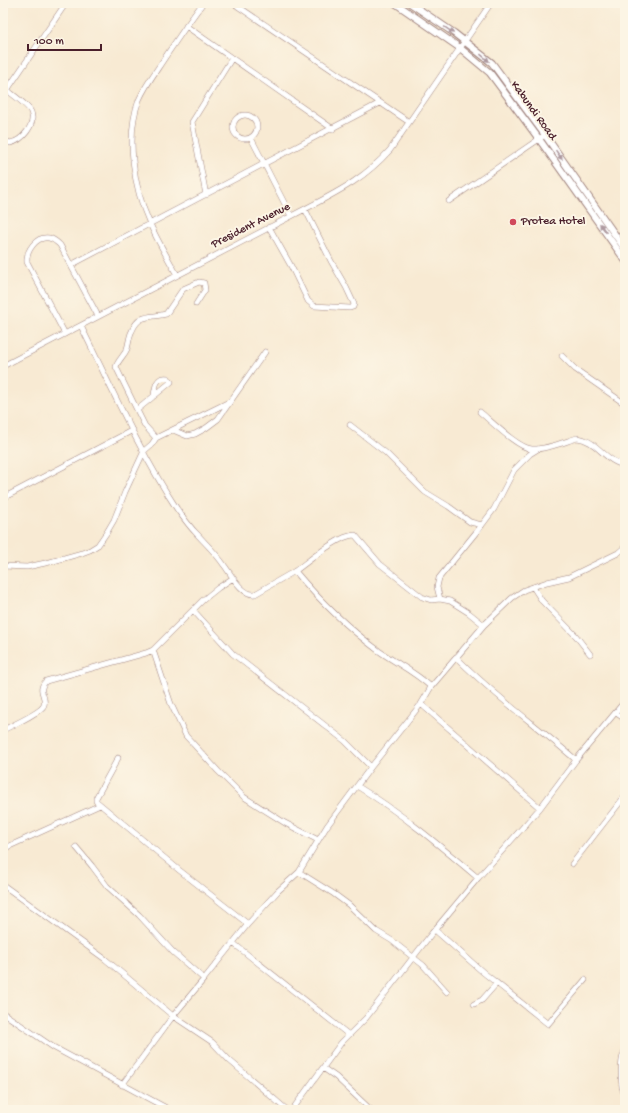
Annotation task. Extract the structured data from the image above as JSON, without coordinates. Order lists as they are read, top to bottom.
{
  "streets": {
    "street": ["Kabundi Road", "President Avenue"]
  },
  "crossings": [
    ["Kabundi Road", "President Avenue"]
  ],
  "places": ["Protea Hotel"],
  "scale_bar": "100 m"
}
